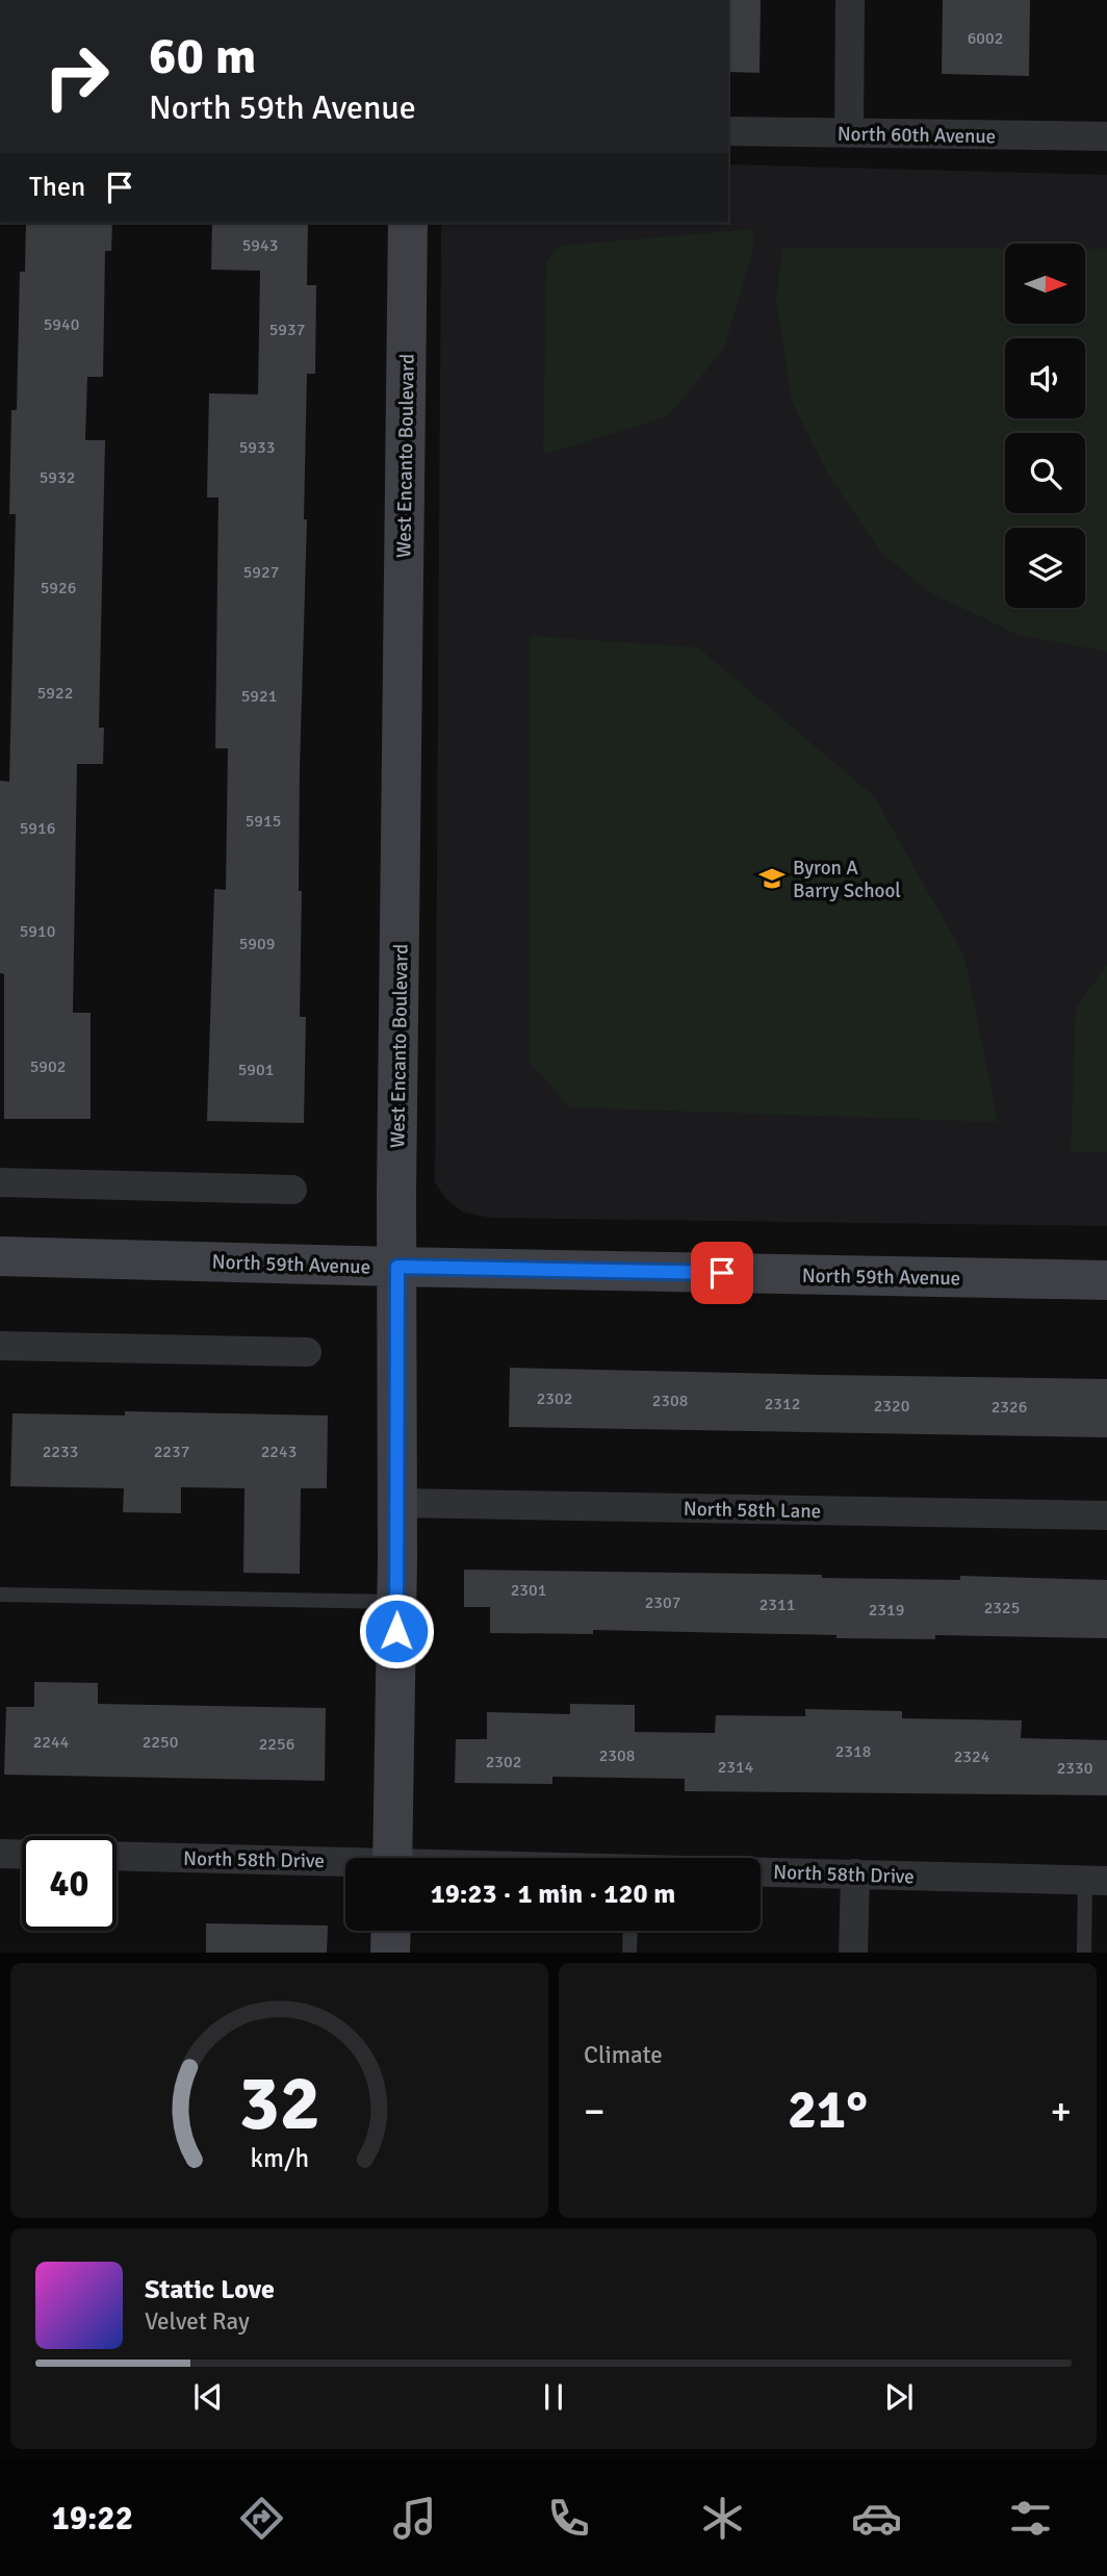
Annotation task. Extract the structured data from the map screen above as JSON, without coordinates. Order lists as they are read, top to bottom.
{
  "streets": {
    "street": [
      "North 60th Avenue",
      "West Encanto Boulevard",
      "North 59th Avenue",
      "North 58th Lane",
      "North 58th Drive"
    ]
  },
  "crossings": [
    ["West Encanto Boulevard", "North 59th Avenue"],
    ["West Encanto Boulevard", "North 58th Lane"]
  ],
  "places": {
    "school or university": ["Byron A Barry School"]
  },
  "house_numbers": [
    "6002",
    "5943",
    "5940",
    "5937",
    "5933",
    "5932",
    "5927",
    "5926",
    "5922",
    "5921",
    "5915",
    "5916",
    "5910",
    "5909",
    "5902",
    "5901",
    "2302",
    "2308",
    "2312",
    "2320",
    "2326",
    "2233",
    "2237",
    "2243",
    "2301",
    "2307",
    "2311",
    "2325",
    "2319",
    "2244",
    "2250",
    "2256",
    "2318",
    "2308",
    "2324",
    "2302",
    "2314",
    "2330"
  ],
  "north": "right",
  "page": {
    "turn": ["60 m", "North 59th Avenue"],
    "then": "Then",
    "limit": "40",
    "trip": "19:23 · 1 min · 120 m",
    "tile": "Climate",
    "heat": ["−", "21°", "+"],
    "song": ["Static Love", "Velvet Ray"],
    "tabs": "19:22",
    "gauge": ["32", "km/h"]
  }
}
